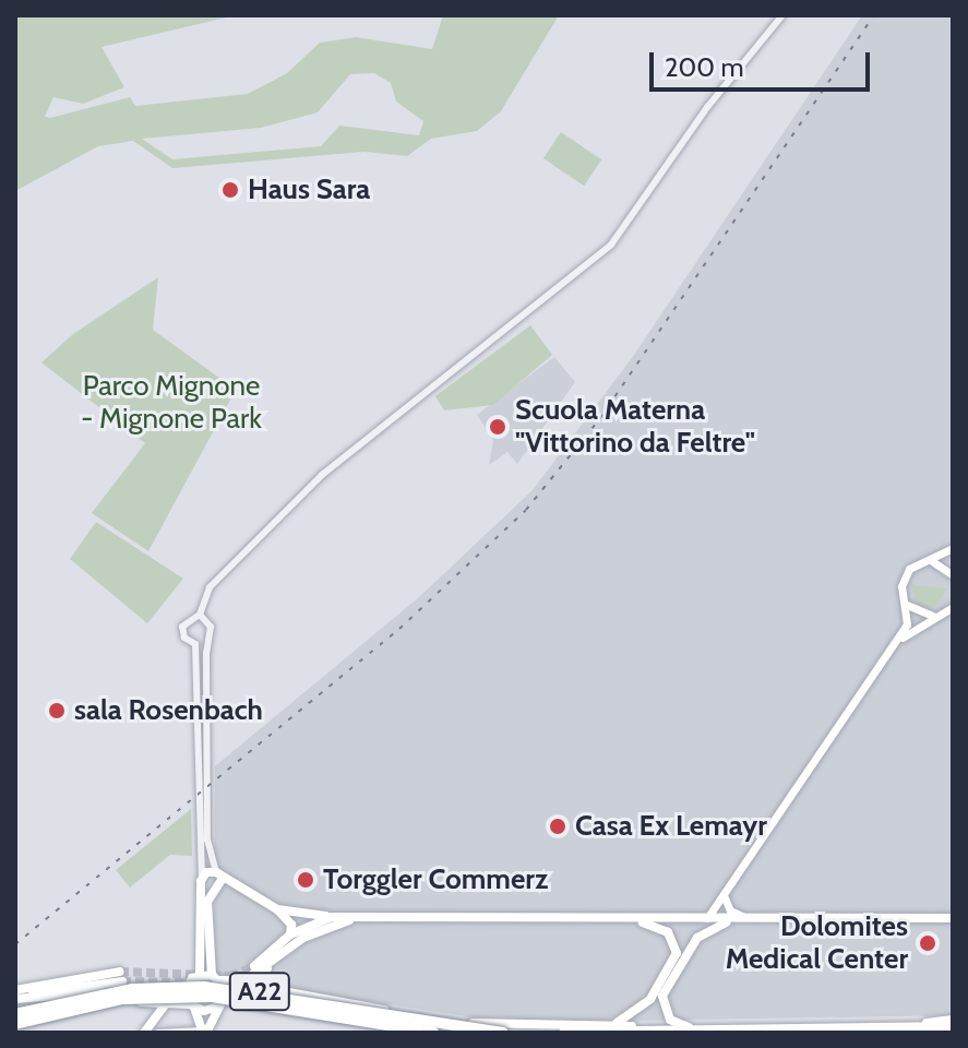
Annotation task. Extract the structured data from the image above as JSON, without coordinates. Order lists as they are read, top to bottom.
{
  "streets": {
    "highway": ["A22"]
  },
  "parks": ["Parco Mignone - Mignone Park"],
  "places": [
    "Haus Sara",
    "Scuola Materna \"Vittorino da Feltre\"",
    "sala Rosenbach",
    "Casa Ex Lemayr",
    "Torggler Commerz",
    "Dolomites Medical Center"
  ],
  "scale_bar": "200 m"
}
